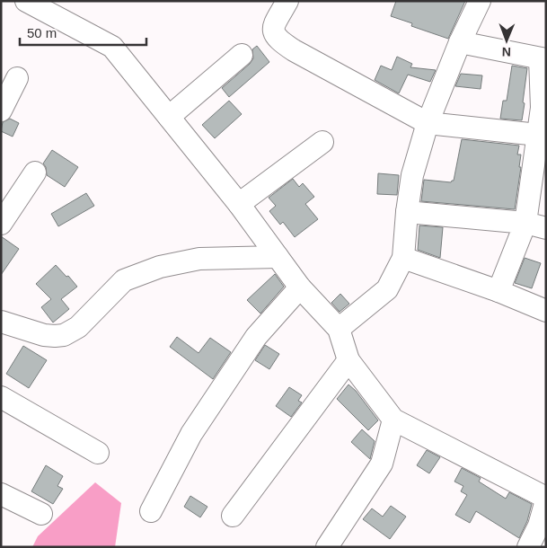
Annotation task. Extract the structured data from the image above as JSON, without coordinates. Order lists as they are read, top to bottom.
{
  "scale_bar": "50 m",
  "north": "bottom"
}
